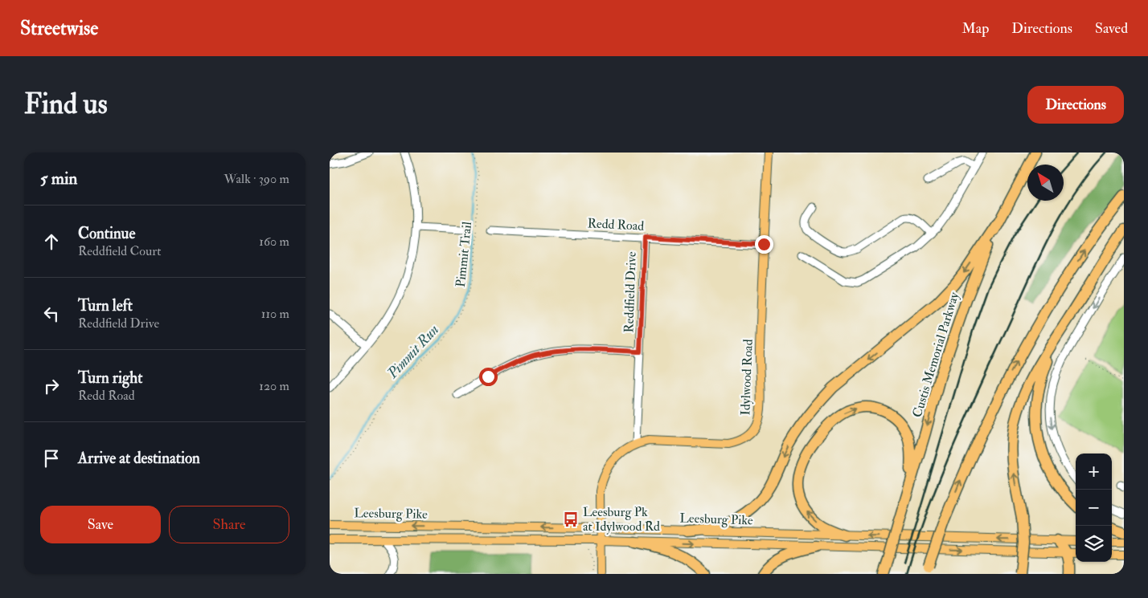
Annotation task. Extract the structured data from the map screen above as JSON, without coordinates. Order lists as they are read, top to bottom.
{
  "streets": {
    "highway": ["Custis Memorial Parkway"],
    "main road": ["Idylwood Road", "Leesburg Pike"],
    "street": ["Redd Road", "Reddfield Drive"],
    "path": ["Pimmit Trail"]
  },
  "crossings": [
    ["Redd Road", "Reddfield Drive"],
    ["Redd Road", "Idylwood Road"],
    ["Reddfield Drive", "Idylwood Road"],
    ["Idylwood Road", "Leesburg Pike"]
  ],
  "water": ["Pimmit Run"],
  "places": {
    "bus stop": ["Leesburg Pk at Idylwood Rd"]
  },
  "north": "top left",
  "page": {
    "header": "Streetwise",
    "nav": ["Map", "Directions", "Saved"],
    "buttons": [
      "Directions",
      ["Save", "Share"]
    ],
    "title": "Find us",
    "heading": ["5 min", "Walk · 390 m"],
    "list": [
      ["Continue", "Reddfield Court", "160 m"],
      ["Turn left", "Reddfield Drive", "110 m"],
      ["Turn right", "Redd Road", "120 m"],
      "Arrive at destination"
    ],
    "map_buttons": ["+", "−"]
  }
}
